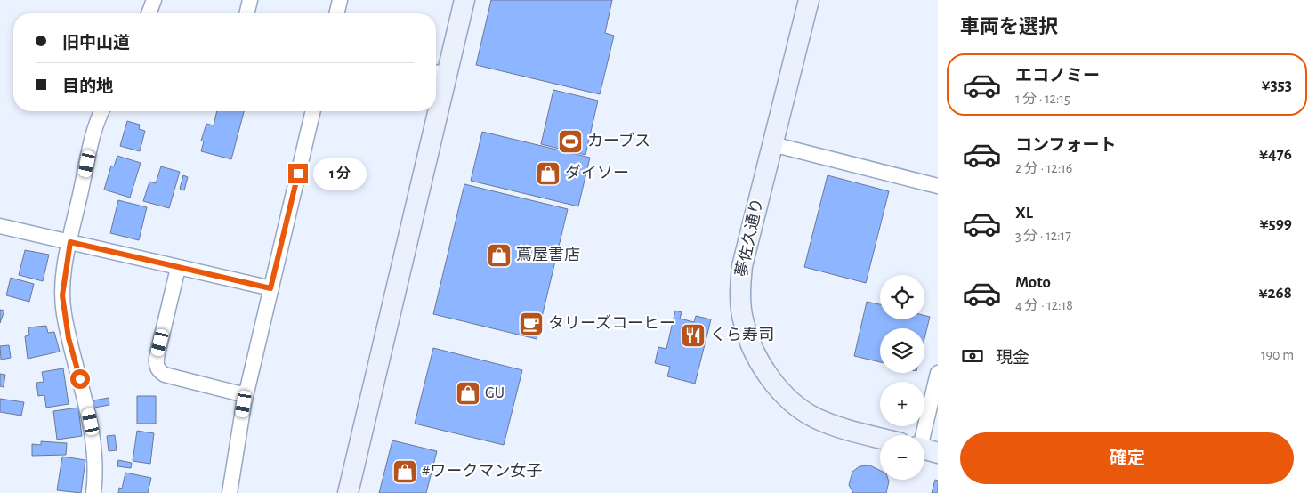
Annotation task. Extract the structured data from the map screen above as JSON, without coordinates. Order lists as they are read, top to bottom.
{
  "streets": {
    "street": ["夢佐久通り"]
  },
  "places": {
    "sports": ["カーブス"],
    "shop": [
      "ダイソー",
      "蔦屋書店",
      "GU",
      "#ワークマン女子"
    ],
    "cafe": ["タリーズコーヒー"],
    "restaurant": ["くら寿司"]
  },
  "page": {
    "heading": "車両を選択",
    "banner": ["旧中山道", "目的地"],
    "list": [
      {
        "name": "エコノミー",
        "note": "1 分 · 12:15",
        "value": "¥353"
      },
      {
        "name": "コンフォート",
        "note": "2 分 · 12:16",
        "value": "¥476"
      },
      {
        "name": "XL",
        "note": "3 分 · 12:17",
        "value": "¥599"
      },
      {
        "name": "Moto",
        "note": "4 分 · 12:18",
        "value": "¥268"
      }
    ],
    "bubble": "1 分",
    "map_buttons": ["+", "−"],
    "pay": ["現金", "190 m"],
    "buttons": "確定"
  }
}
